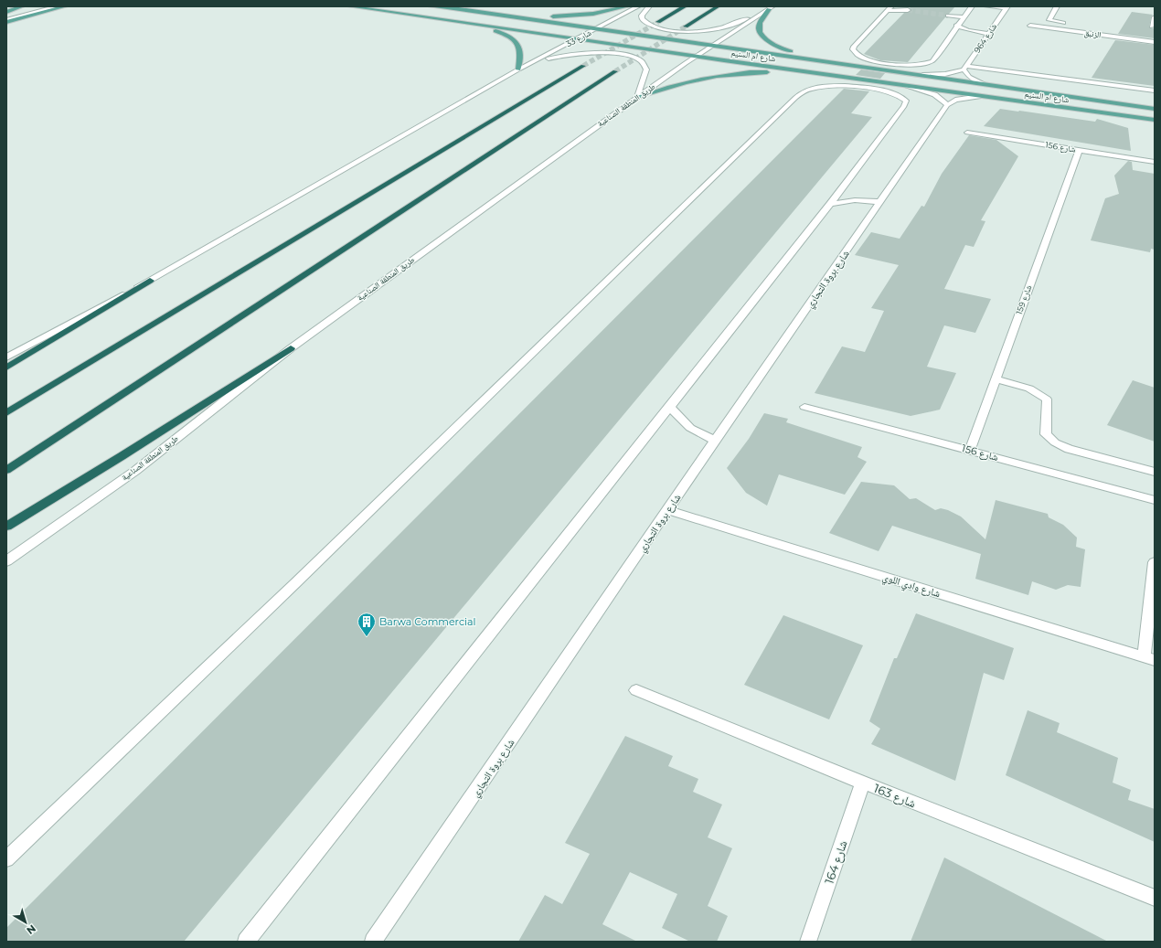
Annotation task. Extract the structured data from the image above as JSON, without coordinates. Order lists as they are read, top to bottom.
{
  "streets": {
    "main road": ["شارع ام السنيم"],
    "street": [
      "الزنبق",
      "شارع 33",
      "شارع 964",
      "طريق المنطقة الصناعية",
      "شارع 156",
      "شارع بروة التجاري",
      "شارع 159",
      "شارع وادي اللوي",
      "شارع 163",
      "شارع 164"
    ]
  },
  "crossings": [
    ["شارع 33", "شارع ام السنيم"],
    ["شارع ام السنيم", "طريق المنطقة الصناعية"],
    ["شارع 156", "شارع 159"],
    ["شارع بروة التجاري", "شارع وادي اللوي"],
    ["شارع 163", "شارع 164"]
  ],
  "places": {
    "building": ["Barwa Commercial"]
  },
  "north": "bottom right"
}
